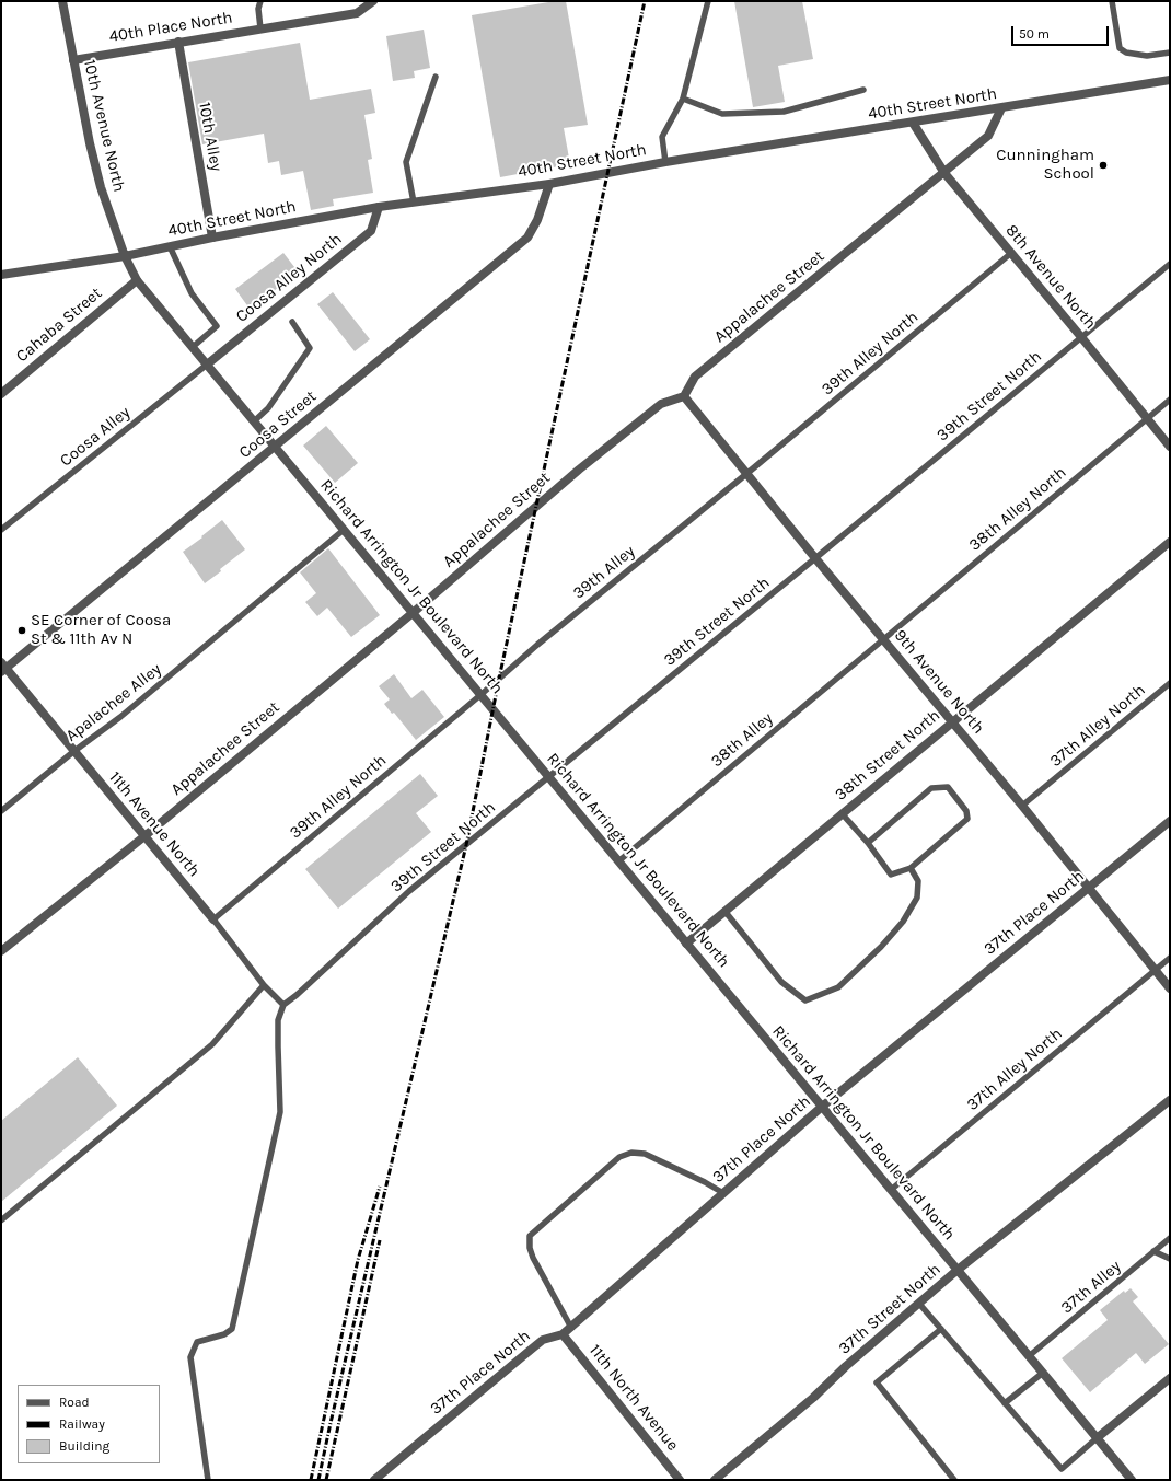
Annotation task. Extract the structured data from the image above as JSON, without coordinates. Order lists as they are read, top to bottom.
{
  "streets": {
    "street": [
      "40th Place North",
      "40th Street North",
      "10th Avenue North",
      "10th Alley",
      "8th Avenue North",
      "Coosa Alley North",
      "Appalachee Street",
      "Cahaba Street",
      "Coosa Street",
      "Richard Arrington Jr Boulevard North",
      "9th Avenue North",
      "38th Street North",
      "11th Avenue North",
      "37th Place North",
      "37th Street North",
      "11th North Avenue"
    ],
    "lane": [
      "39th Alley North",
      "39th Street North",
      "Coosa Alley",
      "38th Alley North",
      "39th Alley",
      "Apalachee Alley",
      "37th Alley North",
      "38th Alley",
      "37th Alley"
    ]
  },
  "crossings": [
    ["40th Place North", "10th Avenue North"],
    ["40th Place North", "10th Alley"],
    ["40th Street North", "10th Avenue North"],
    ["40th Street North", "10th Alley"],
    ["40th Street North", "8th Avenue North"],
    ["40th Street North", "Coosa Alley North"],
    ["40th Street North", "Appalachee Street"],
    ["40th Street North", "Coosa Street"],
    ["40th Street North", "Richard Arrington Jr Boulevard North"],
    ["10th Avenue North", "Richard Arrington Jr Boulevard North"],
    ["8th Avenue North", "Appalachee Street"],
    ["8th Avenue North", "39th Alley North"],
    ["8th Avenue North", "39th Street North"],
    ["8th Avenue North", "38th Alley North"],
    ["Coosa Alley North", "Coosa Alley"],
    ["Coosa Alley North", "Richard Arrington Jr Boulevard North"],
    ["Appalachee Street", "Richard Arrington Jr Boulevard North"],
    ["Appalachee Street", "9th Avenue North"],
    ["Appalachee Street", "11th Avenue North"],
    ["Cahaba Street", "Richard Arrington Jr Boulevard North"],
    ["39th Alley North", "39th Alley"],
    ["39th Alley North", "Richard Arrington Jr Boulevard North"],
    ["39th Alley North", "9th Avenue North"],
    ["39th Alley North", "11th Avenue North"],
    ["39th Street North", "Richard Arrington Jr Boulevard North"],
    ["39th Street North", "9th Avenue North"],
    ["39th Street North", "11th Avenue North"],
    ["Coosa Street", "Richard Arrington Jr Boulevard North"],
    ["Coosa Street", "11th Avenue North"],
    ["Coosa Alley", "Richard Arrington Jr Boulevard North"],
    ["38th Alley North", "9th Avenue North"],
    ["38th Alley North", "38th Alley"],
    ["39th Alley", "Richard Arrington Jr Boulevard North"],
    ["39th Alley", "9th Avenue North"],
    ["Richard Arrington Jr Boulevard North", "Apalachee Alley"],
    ["Richard Arrington Jr Boulevard North", "37th Alley North"],
    ["Richard Arrington Jr Boulevard North", "38th Alley"],
    ["Richard Arrington Jr Boulevard North", "38th Street North"],
    ["Richard Arrington Jr Boulevard North", "37th Place North"],
    ["Richard Arrington Jr Boulevard North", "37th Alley"],
    ["Richard Arrington Jr Boulevard North", "37th Street North"],
    ["9th Avenue North", "37th Alley North"],
    ["9th Avenue North", "38th Alley"],
    ["9th Avenue North", "38th Street North"],
    ["9th Avenue North", "37th Place North"],
    ["Apalachee Alley", "11th Avenue North"],
    ["37th Place North", "11th North Avenue"]
  ],
  "places": ["Cunningham School", "SE Corner of Coosa St & 11th Av N"],
  "legend": ["Road", "Railway", "Building"],
  "scale_bar": "50 m"
}
